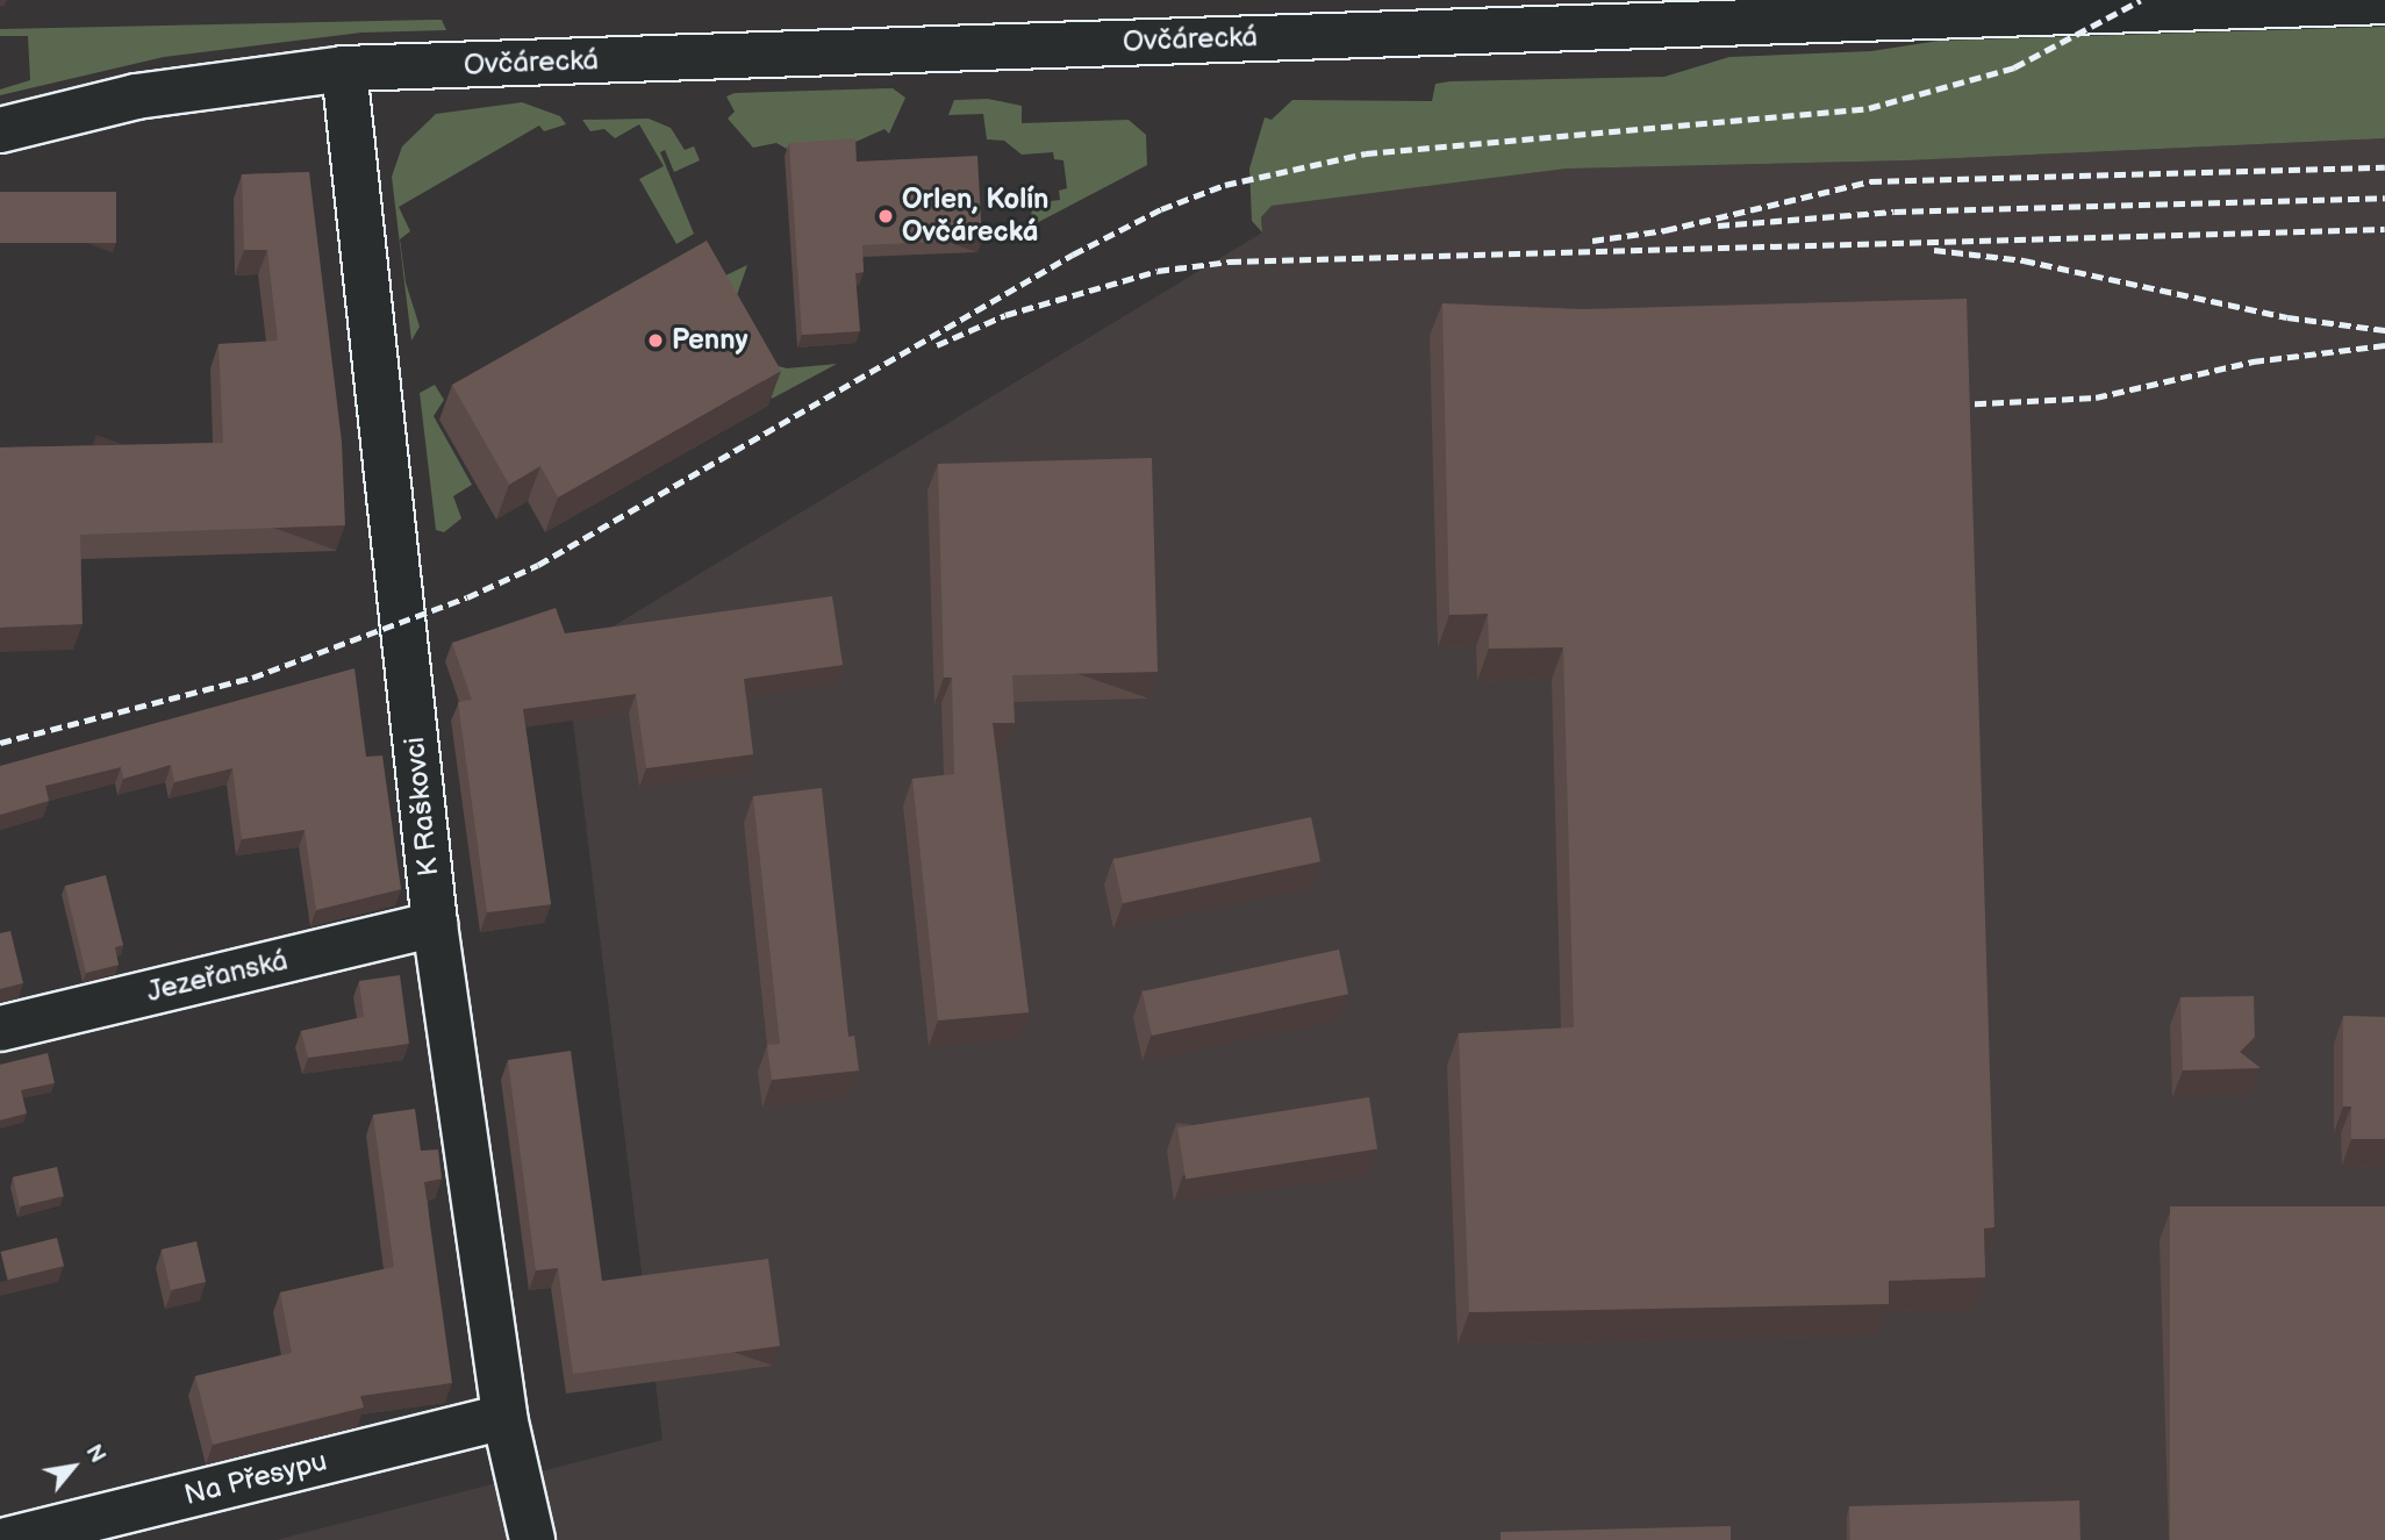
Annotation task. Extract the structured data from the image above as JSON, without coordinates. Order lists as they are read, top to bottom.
{
  "streets": {
    "street": [
      "Ovčárecká",
      "K Raškovci",
      "Jezeřanská",
      "Na Přesypu"
    ]
  },
  "crossings": [
    ["Ovčárecká", "K Raškovci"],
    ["K Raškovci", "Jezeřanská"],
    ["K Raškovci", "Na Přesypu"]
  ],
  "places": ["Orlen, Kolín Ovčárecká", "Penny"],
  "north": "top right"
}
